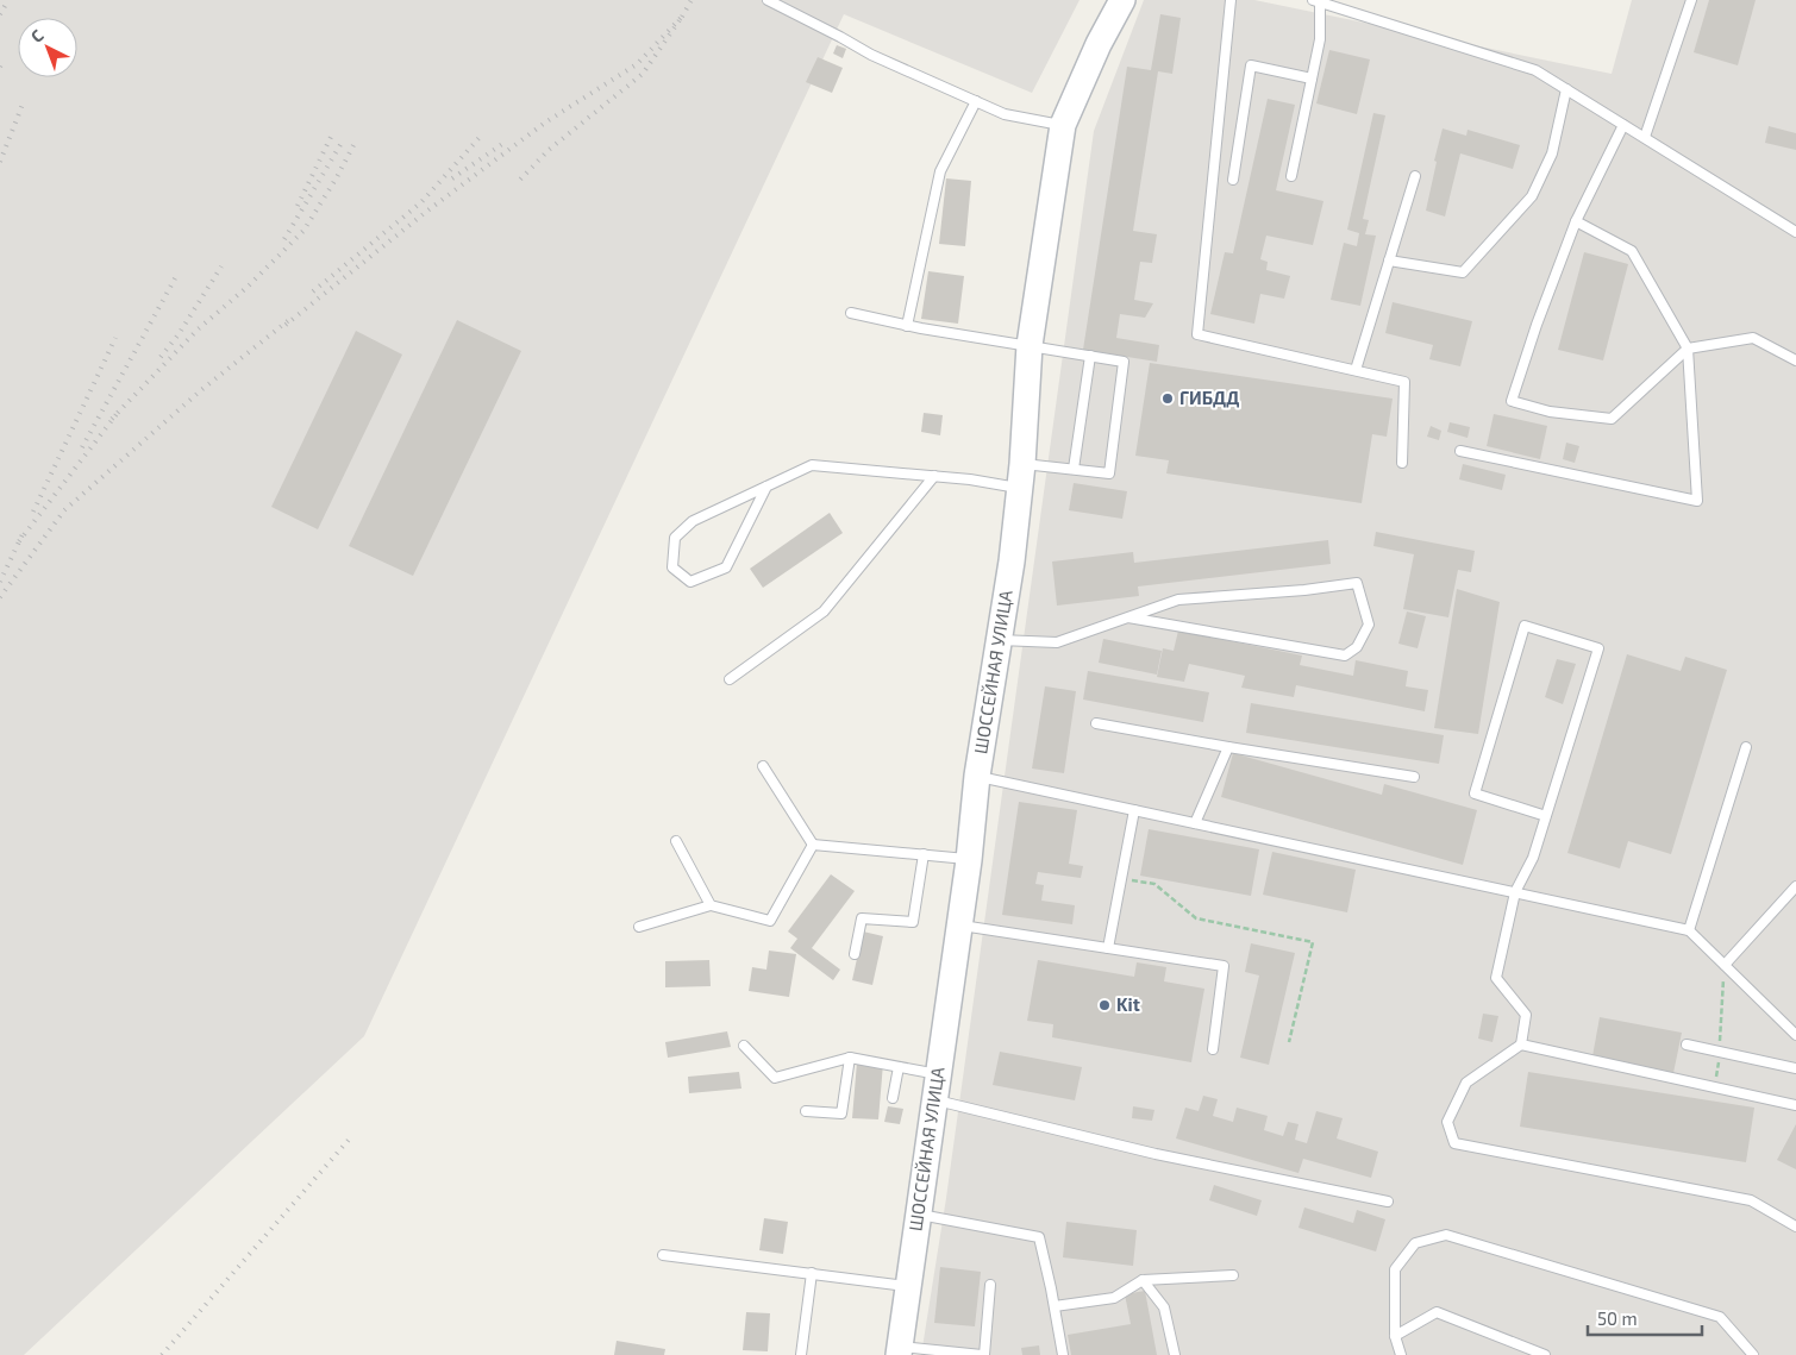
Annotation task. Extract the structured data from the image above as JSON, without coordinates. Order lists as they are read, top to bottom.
{
  "streets": {
    "main road": ["ШОССЕЙНАЯ УЛИЦА"]
  },
  "places": ["ГИБДД", "Kit"],
  "scale_bar": "50 m",
  "north": "top left"
}
